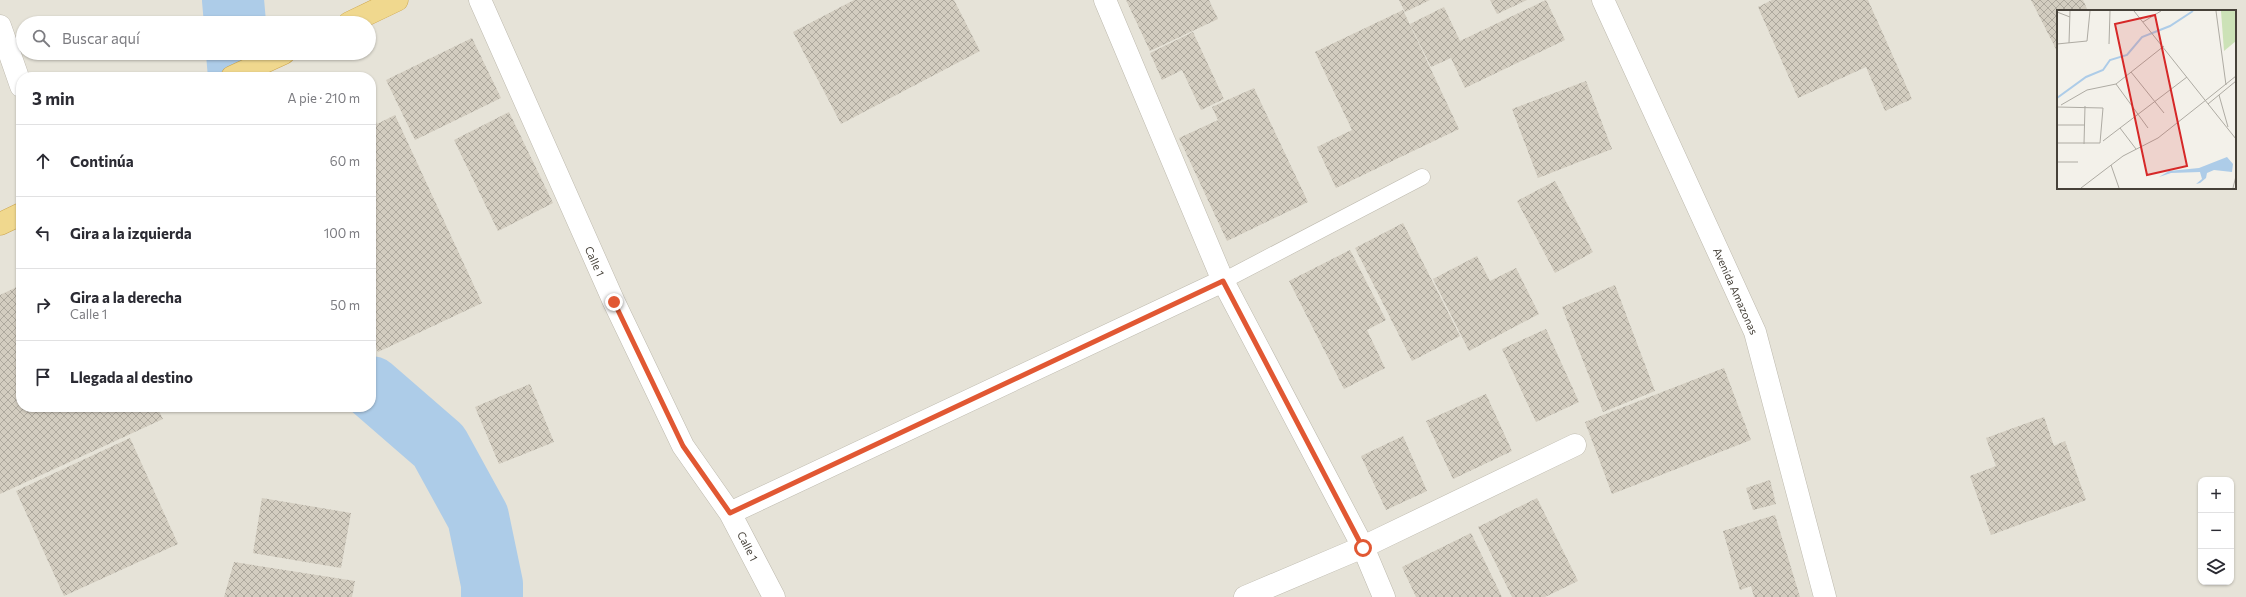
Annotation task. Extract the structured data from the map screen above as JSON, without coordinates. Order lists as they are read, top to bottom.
{
  "streets": {
    "street": ["Calle 1", "Avenida Amazonas"]
  },
  "page": {
    "search": "Buscar aquí",
    "heading": ["3 min", "A pie · 210 m"],
    "list": [
      ["Continúa", "60 m"],
      ["Gira a la izquierda", "100 m"],
      ["Gira a la derecha", "Calle 1", "50 m"],
      "Llegada al destino"
    ],
    "map_buttons": ["+", "−"]
  }
}
